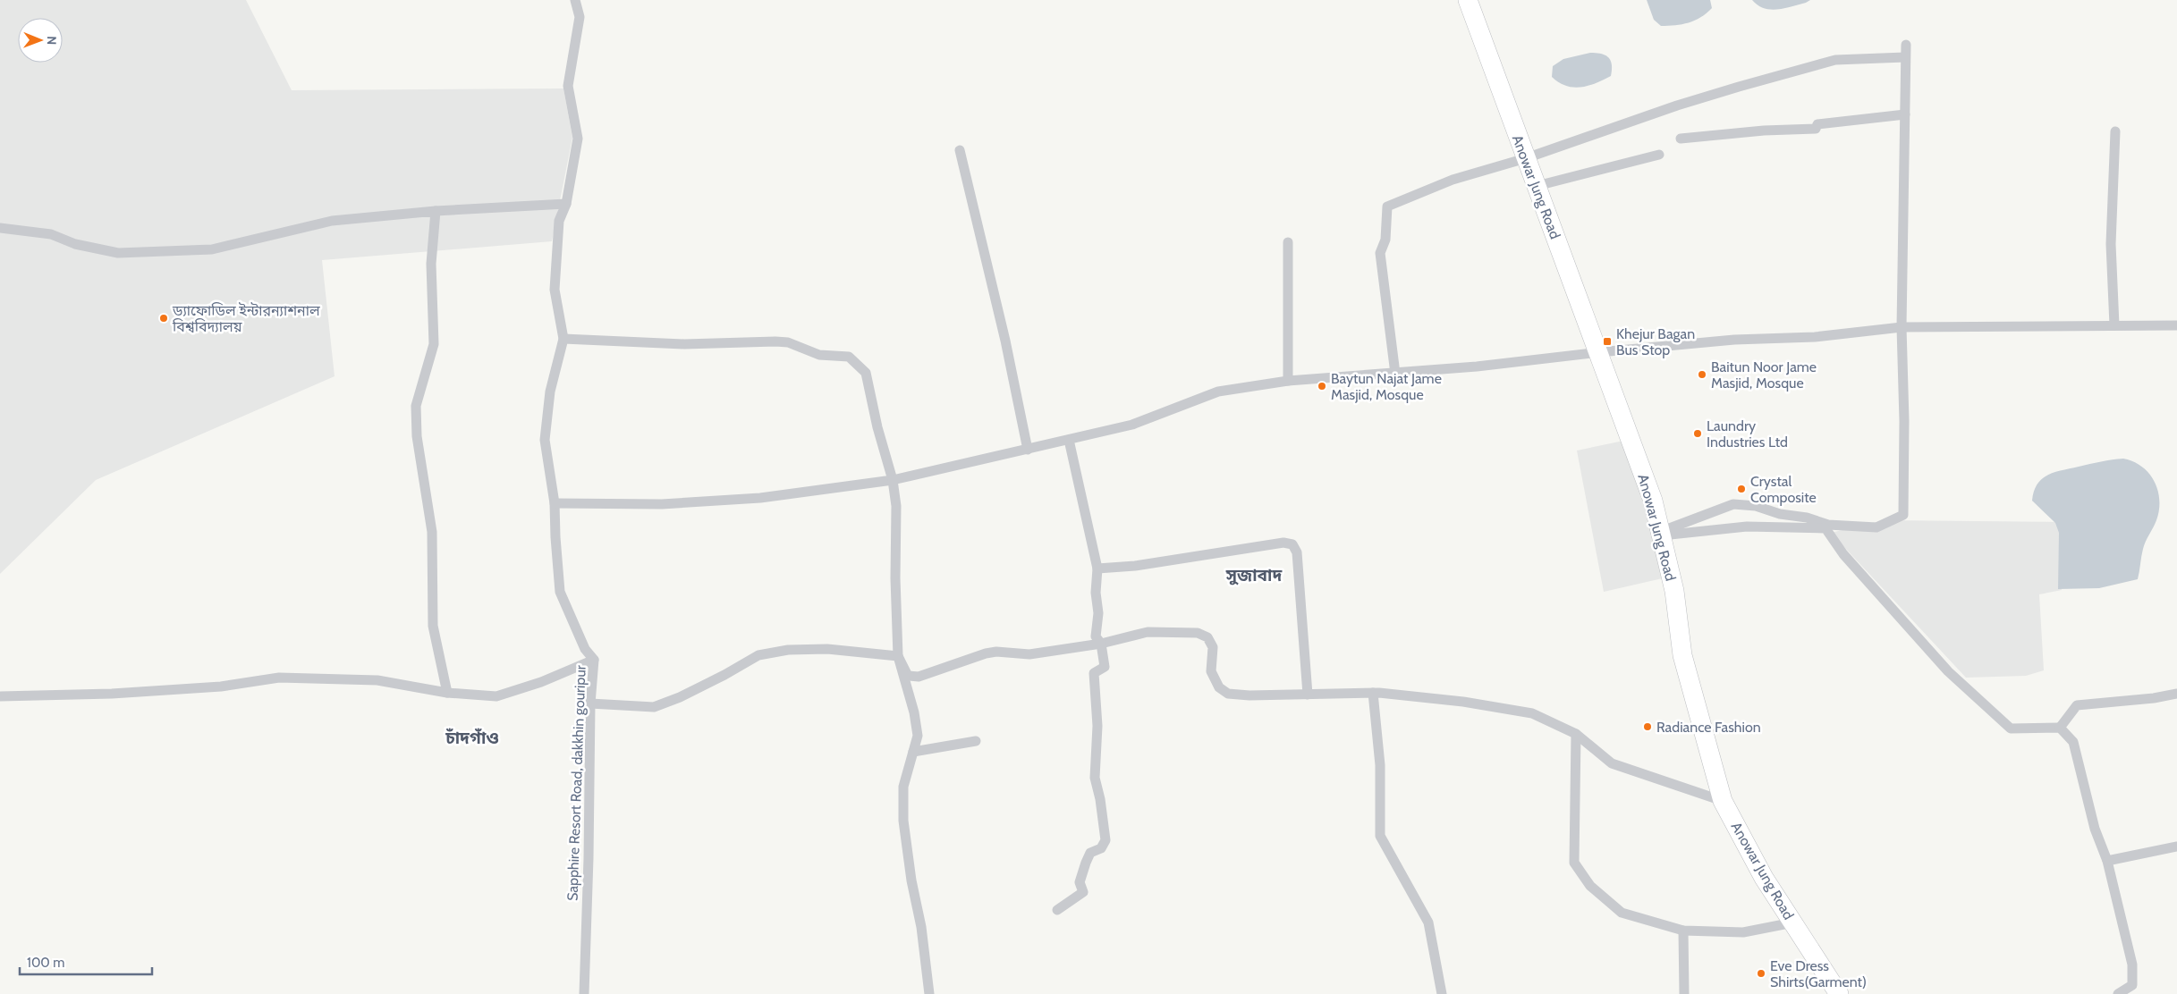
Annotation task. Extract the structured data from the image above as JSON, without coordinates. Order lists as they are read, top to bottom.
{
  "streets": {
    "highway": ["Anowar Jung Road"],
    "street": ["Sapphire Resort Road, dakkhin gouripur"]
  },
  "districts": ["সুজাবাদ", "চাঁদগাঁও"],
  "places": {
    "other": [
      "ড্যাফোডিল ইন্টারন্যাশনাল বিশ্ববিদ্যালয়",
      "Baitun Noor Jame Masjid, Mosque",
      "Baytun Najat Jame Masjid, Mosque",
      "Laundry Industries Ltd",
      "Crystal Composite",
      "Radiance Fashion",
      "Eve Dress Shirts(Garment)"
    ],
    "transit": ["Khejur Bagan Bus Stop"]
  },
  "scale_bar": "100 m",
  "north": "right"
}
